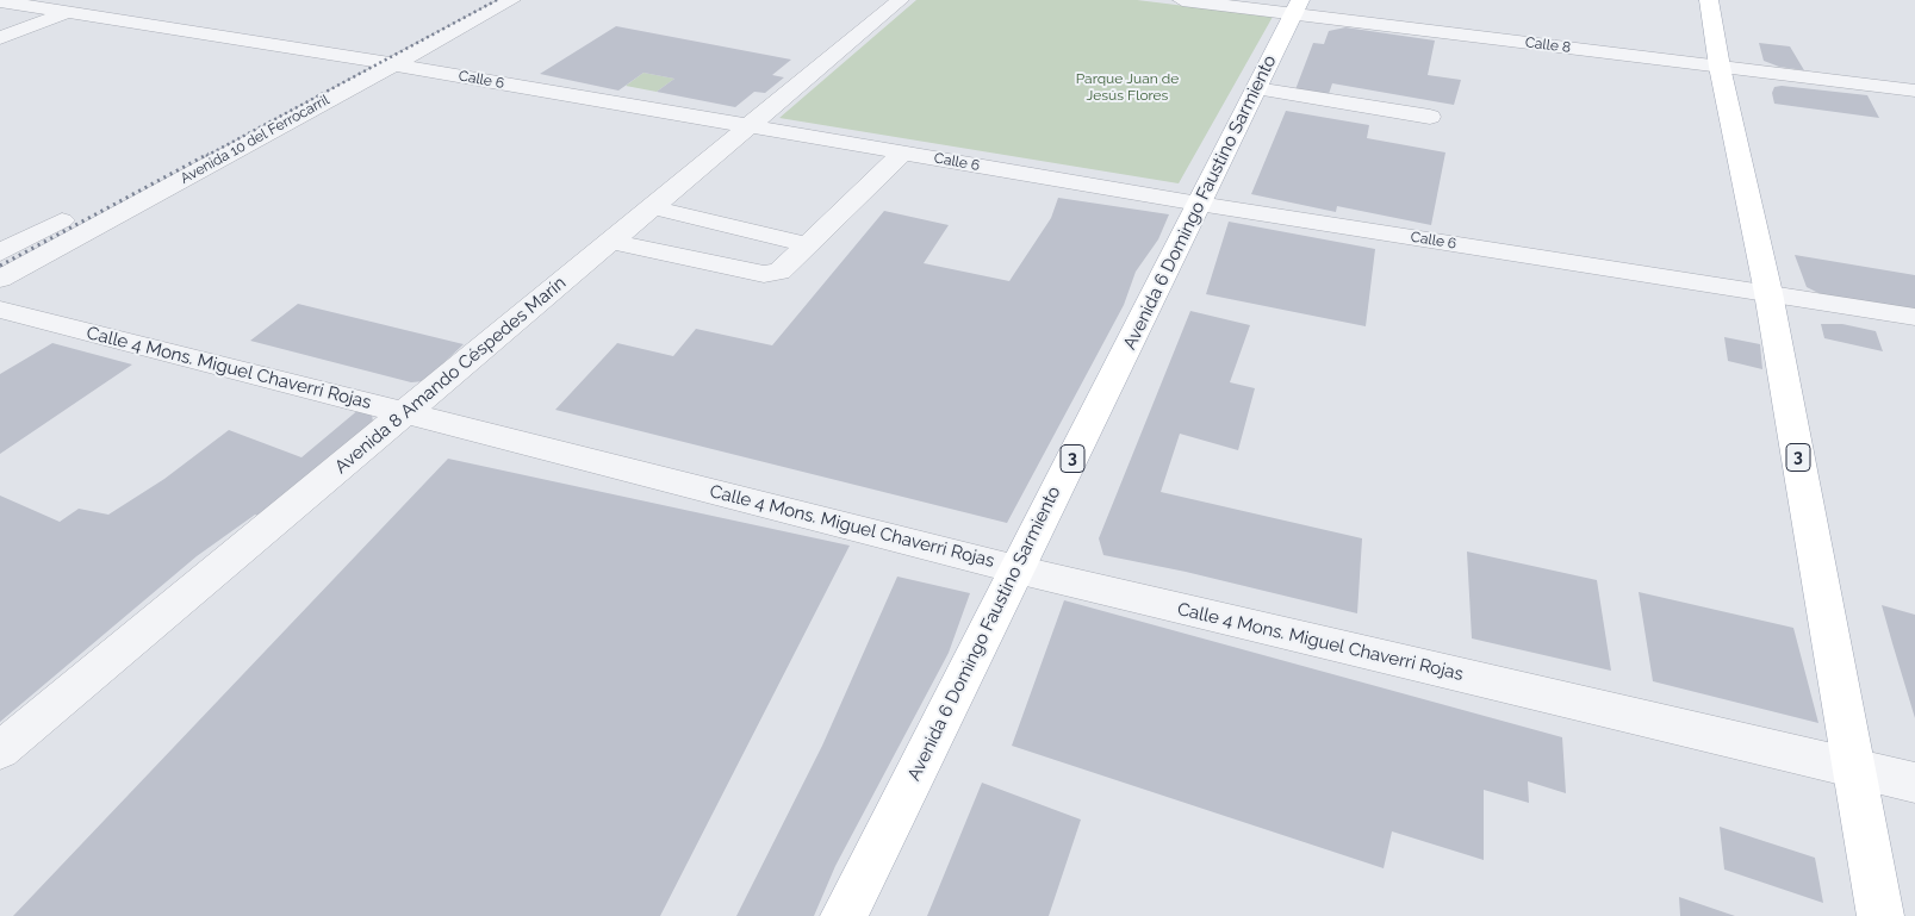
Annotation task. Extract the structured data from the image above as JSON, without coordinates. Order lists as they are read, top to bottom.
{
  "streets": {
    "main road": ["Avenida 6 Domingo Faustino Sarmiento", "3"],
    "street": [
      "Calle 8",
      "Calle 6",
      "Avenida 10 del Ferrocarril",
      "Calle 4 Mons. Miguel Chaverri Rojas",
      "Avenida 8 Amando Céspedes Marín"
    ]
  },
  "crossings": [
    ["Calle 8", "Avenida 6 Domingo Faustino Sarmiento"],
    ["Calle 8", "3"],
    ["Calle 6", "Avenida 10 del Ferrocarril"],
    ["Calle 6", "Avenida 6 Domingo Faustino Sarmiento"],
    ["Calle 6", "Avenida 8 Amando Céspedes Marín"],
    ["Calle 6", "3"],
    ["Avenida 6 Domingo Faustino Sarmiento", "Calle 4 Mons. Miguel Chaverri Rojas"],
    ["Calle 4 Mons. Miguel Chaverri Rojas", "Avenida 8 Amando Céspedes Marín"],
    ["Calle 4 Mons. Miguel Chaverri Rojas", "3"]
  ],
  "parks": ["Parque Juan de Jesús Flores"]
}
